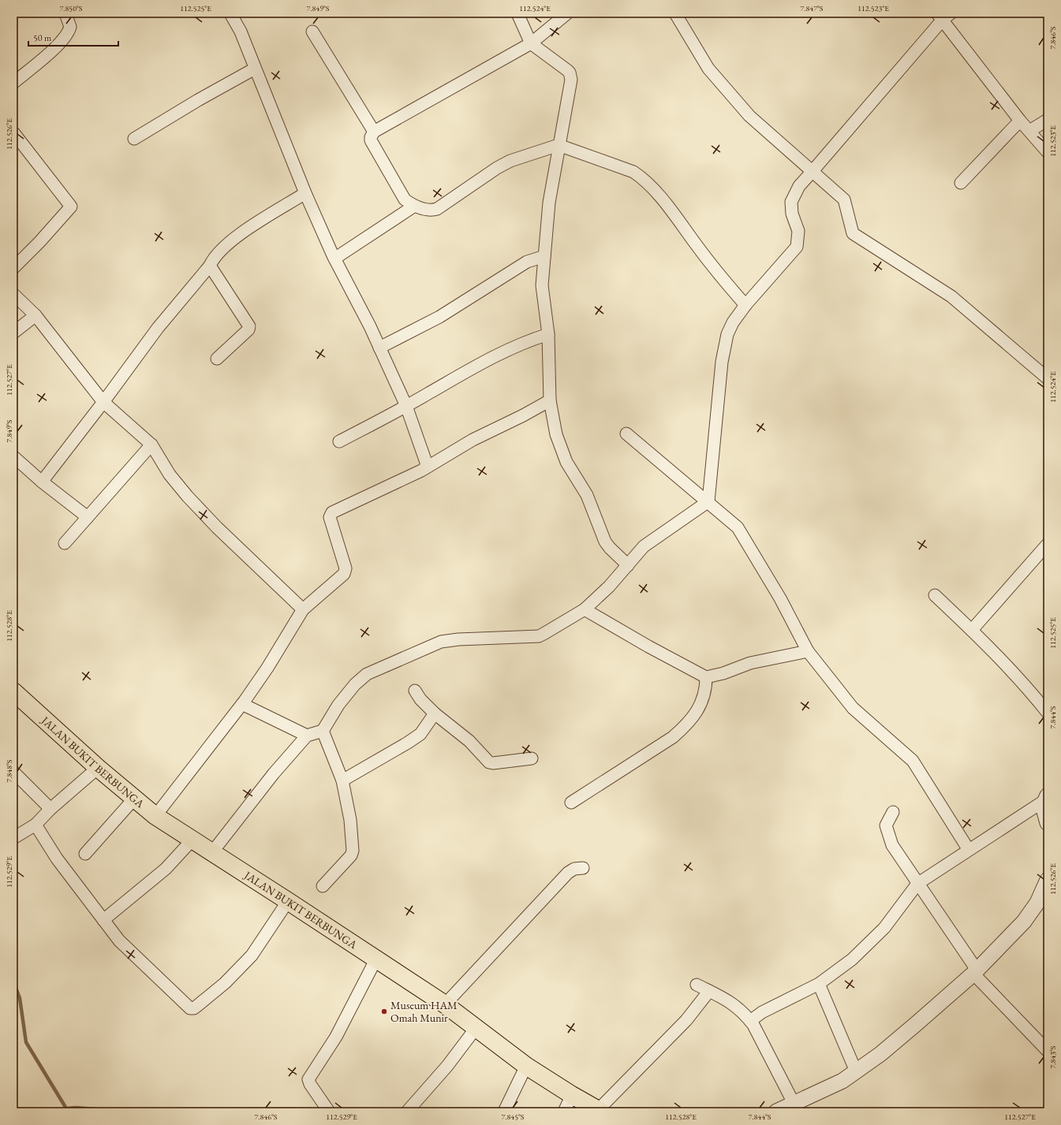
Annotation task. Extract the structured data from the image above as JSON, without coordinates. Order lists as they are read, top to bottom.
{
  "streets": {
    "main road": ["JALAN BUKIT BERBUNGA"]
  },
  "places": ["Museum HAM Omah Munir"],
  "scale_bar": "50 m",
  "coordinates": [
    "7.850°S",
    "112.525°E",
    "7.849°S",
    "112.524°E",
    "7.847°S",
    "112.523°E",
    "7.846°S",
    "112.526°E",
    "112.527°E",
    "112.528°E",
    "7.844°S",
    "7.848°S",
    "112.529°E",
    "7.843°S",
    "7.845°S"
  ]
}
